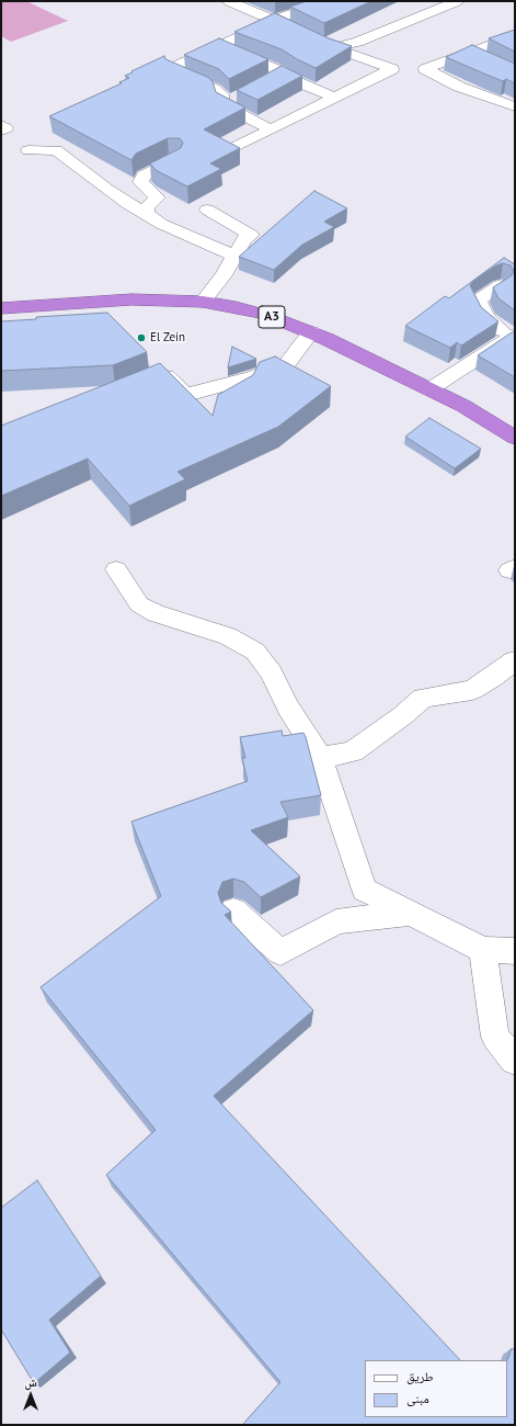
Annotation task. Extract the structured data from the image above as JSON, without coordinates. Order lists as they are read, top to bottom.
{
  "streets": {
    "highway": ["A3"]
  },
  "places": ["El Zein"],
  "legend": ["طريق", "مبنى"],
  "north": "top"
}
